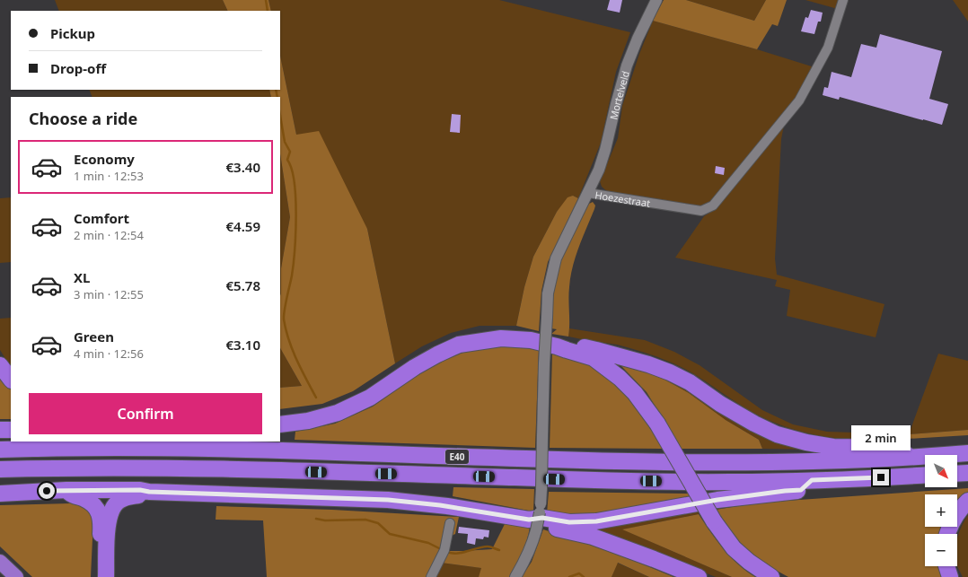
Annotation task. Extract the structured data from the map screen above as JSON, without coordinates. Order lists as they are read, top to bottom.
{
  "streets": {
    "highway": ["E40"],
    "street": ["Mortelveld", "Hoezestraat"]
  },
  "crossings": [
    ["Mortelveld", "Hoezestraat"]
  ],
  "north": "bottom right",
  "page": {
    "banner": ["Pickup", "Drop-off"],
    "heading": "Choose a ride",
    "list": [
      {
        "name": "Economy",
        "note": "1 min · 12:53",
        "value": "€3.40"
      },
      {
        "name": "Comfort",
        "note": "2 min · 12:54",
        "value": "€4.59"
      },
      {
        "name": "XL",
        "note": "3 min · 12:55",
        "value": "€5.78"
      },
      {
        "name": "Green",
        "note": "4 min · 12:56",
        "value": "€3.10"
      }
    ],
    "buttons": "Confirm",
    "bubble": "2 min",
    "map_buttons": ["+", "−"]
  }
}
